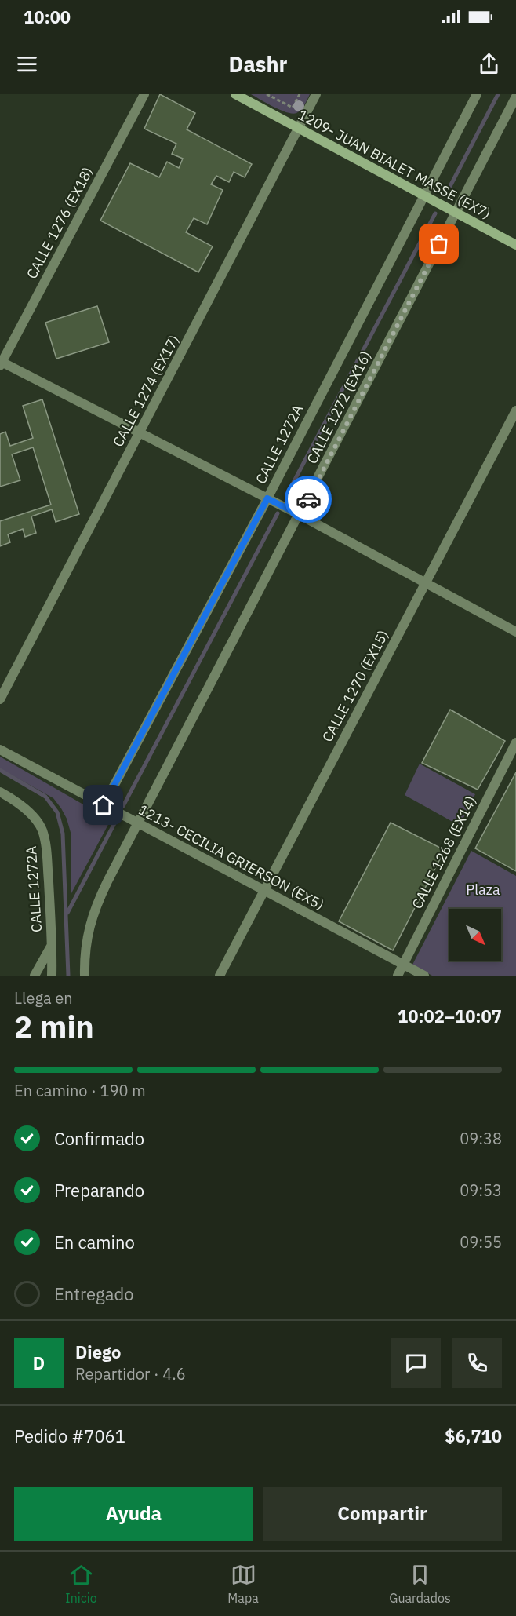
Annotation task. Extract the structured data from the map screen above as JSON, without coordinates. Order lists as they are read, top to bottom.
{
  "streets": {
    "street": [
      "1209- JUAN BIALET MASSE (EX7)",
      "CALLE 1276 (EX18)",
      "CALLE 1274 (EX17)",
      "CALLE 1272 (EX16)",
      "CALLE 1272A",
      "CALLE 1270 (EX15)",
      "CALLE 1268 (EX14)",
      "1213- CECILIA GRIERSON (EX5)"
    ]
  },
  "crossings": [
    ["1209- JUAN BIALET MASSE (EX7)", "CALLE 1274 (EX17)"],
    ["1209- JUAN BIALET MASSE (EX7)", "CALLE 1272 (EX16)"],
    ["1209- JUAN BIALET MASSE (EX7)", "CALLE 1272A"],
    ["CALLE 1272 (EX16)", "1213- CECILIA GRIERSON (EX5)"],
    ["CALLE 1272A", "1213- CECILIA GRIERSON (EX5)"],
    ["CALLE 1270 (EX15)", "1213- CECILIA GRIERSON (EX5)"],
    ["CALLE 1268 (EX14)", "1213- CECILIA GRIERSON (EX5)"]
  ],
  "parks": ["Plaza"],
  "north": "bottom right",
  "page": {
    "status": "10:00",
    "header": "Dashr",
    "heading": ["2 min", "Llega en", "10:02–10:07"],
    "panel": [
      "Diego",
      "Repartidor · 4.6",
      "Pedido #7061",
      "$6,710"
    ],
    "bar": "En camino · 190 m",
    "list": [
      ["Confirmado", "09:38"],
      ["Preparando", "09:53"],
      ["En camino", "09:55"],
      "Entregado"
    ],
    "round": "D",
    "buttons": ["Ayuda", "Compartir"],
    "tabs": ["Inicio", "Mapa", "Guardados"]
  }
}
